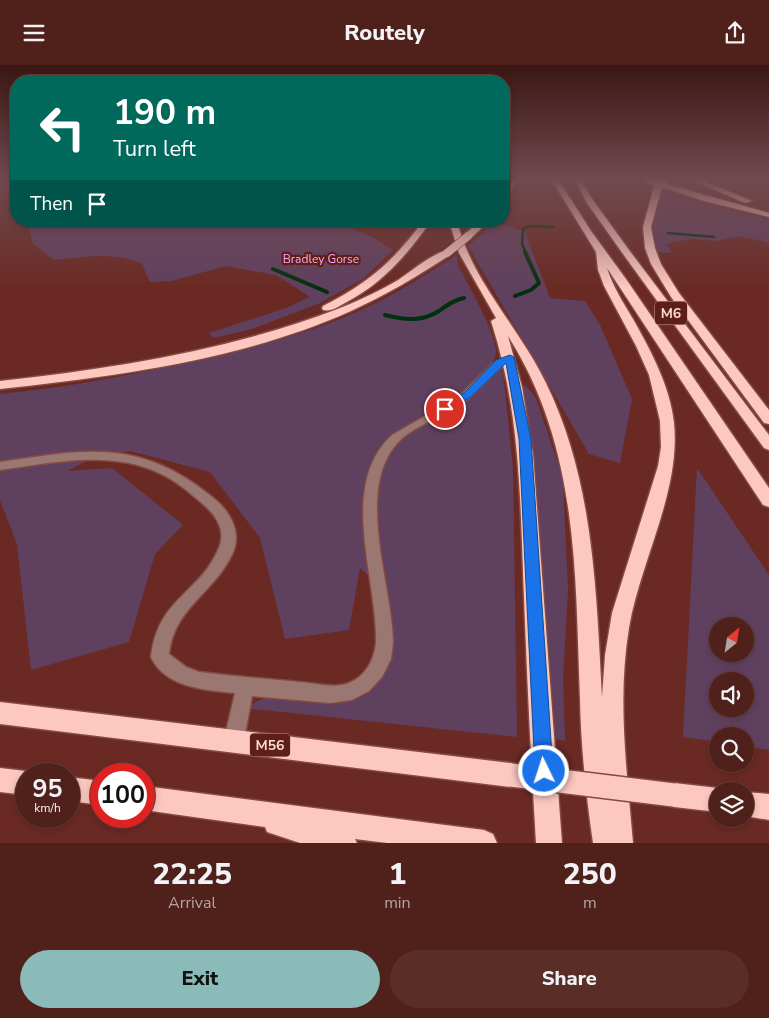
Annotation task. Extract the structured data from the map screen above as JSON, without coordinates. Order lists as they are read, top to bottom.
{
  "streets": {
    "highway": ["M6", "M56"]
  },
  "parks": ["Bradley Gorse"],
  "north": "top right",
  "page": {
    "header": "Routely",
    "turn": ["190 m", "Turn left"],
    "then": "Then",
    "speed": "95 km/h",
    "limit": "100",
    "eta": [
      "22:25",
      "Arrival",
      "1",
      "min",
      "250",
      "m"
    ],
    "buttons": ["Exit", "Share"]
  }
}
